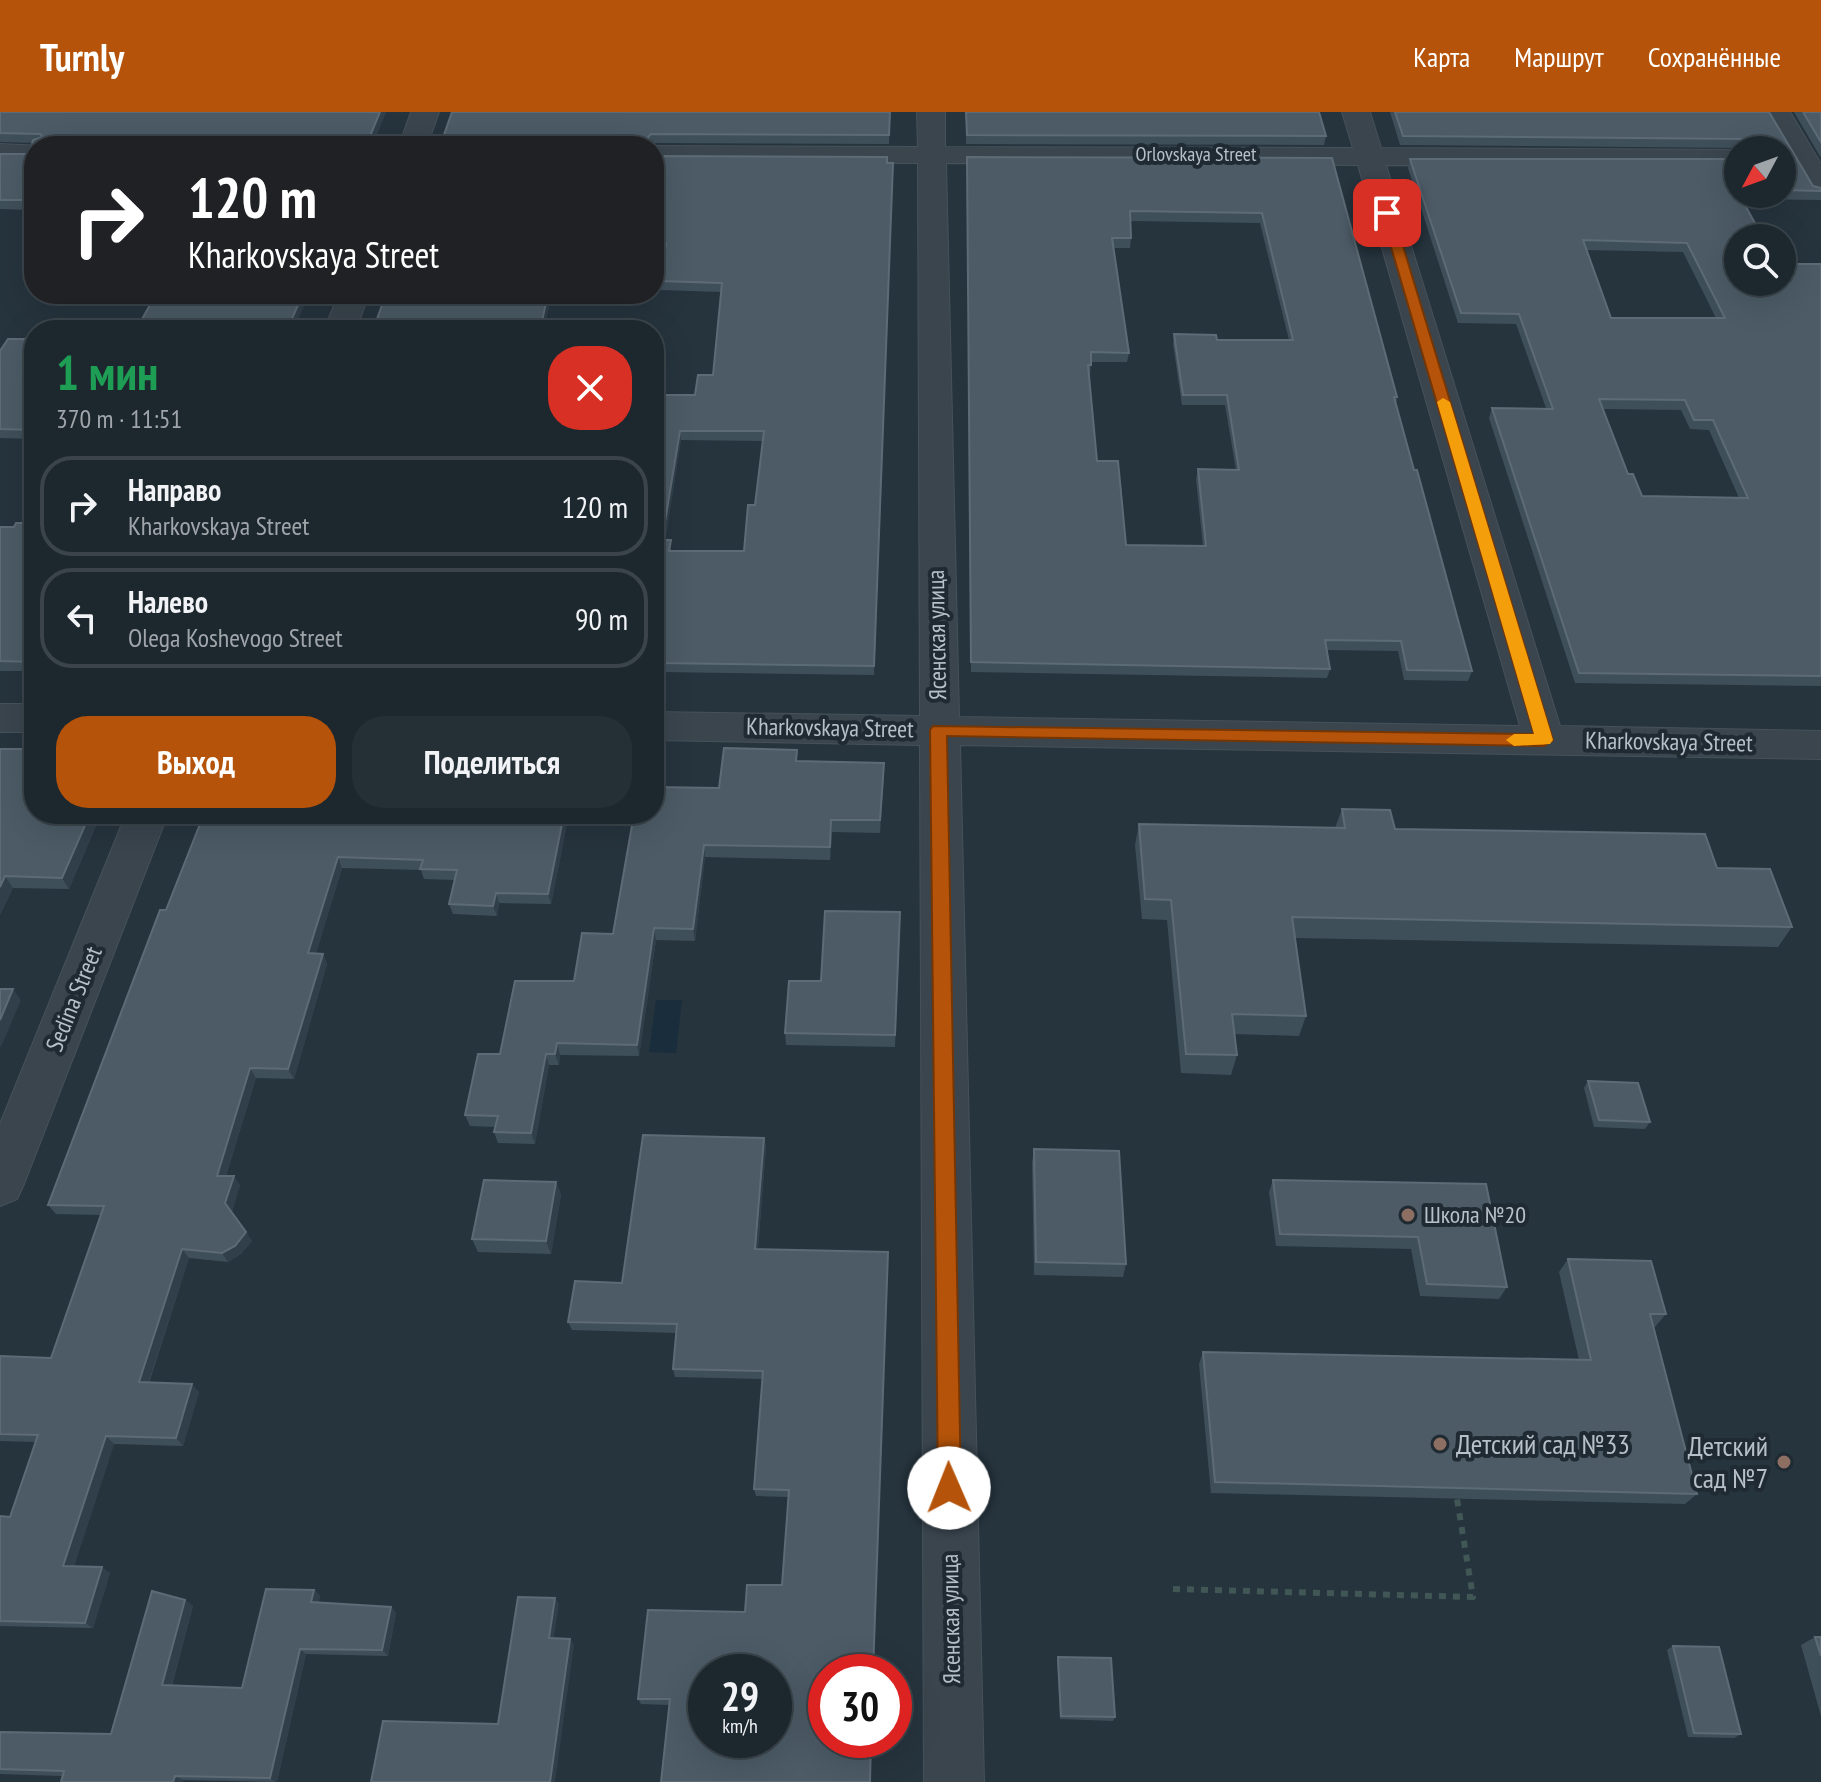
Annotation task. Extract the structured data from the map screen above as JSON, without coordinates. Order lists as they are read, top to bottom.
{
  "streets": {
    "street": [
      "Orlovskaya Street",
      "Ясенская улица",
      "Kharkovskaya Street",
      "Sedina Street"
    ]
  },
  "crossings": [
    ["Orlovskaya Street", "Ясенская улица"],
    ["Ясенская улица", "Kharkovskaya Street"]
  ],
  "places": ["Школа №20", "Детский сад №33", "Детский сад №7"],
  "north": "bottom left",
  "page": {
    "header": "Turnly",
    "nav": ["Карта", "Маршрут", "Сохранённые"],
    "turn": ["120 m", "Kharkovskaya Street"],
    "heading": ["1 мин", "370 m · 11:51"],
    "list": [
      {
        "name": "Направо",
        "note": "Kharkovskaya Street",
        "value": "120 m"
      },
      {
        "name": "Налево",
        "note": "Olega Koshevogo Street",
        "value": "90 m"
      }
    ],
    "buttons": ["Выход", "Поделиться"],
    "speed": "29 km/h",
    "limit": "30"
  }
}
